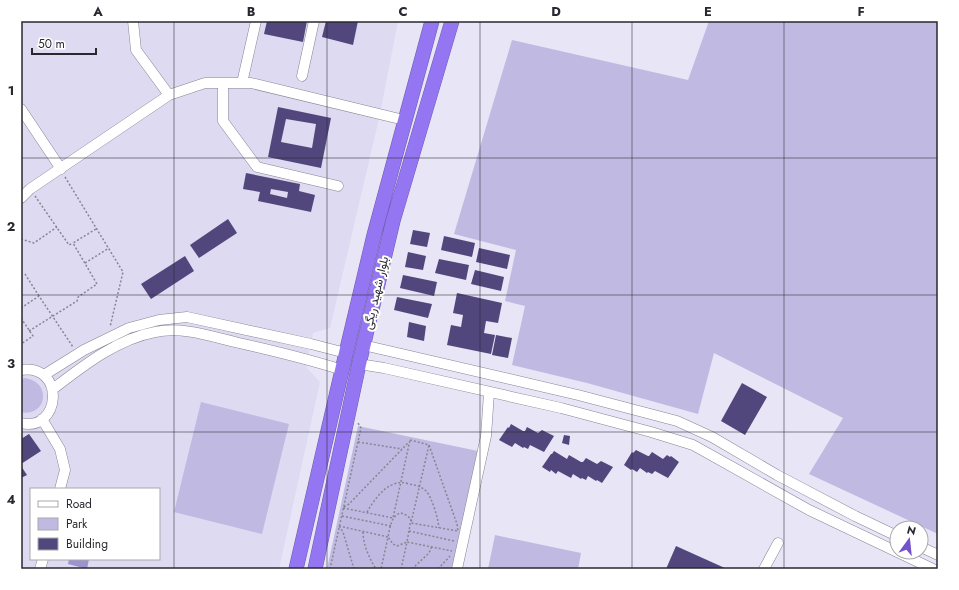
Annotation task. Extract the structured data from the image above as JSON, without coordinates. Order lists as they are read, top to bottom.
{
  "streets": {
    "highway": ["بلوار شهید ریگی"]
  },
  "legend": ["Road", "Park", "Building"],
  "scale_bar": "50 m",
  "north": "top",
  "grid": {
    "columns": [
      "A",
      "B",
      "C",
      "D",
      "E",
      "F"
    ],
    "rows": [
      "1",
      "2",
      "3",
      "4"
    ]
  }
}
